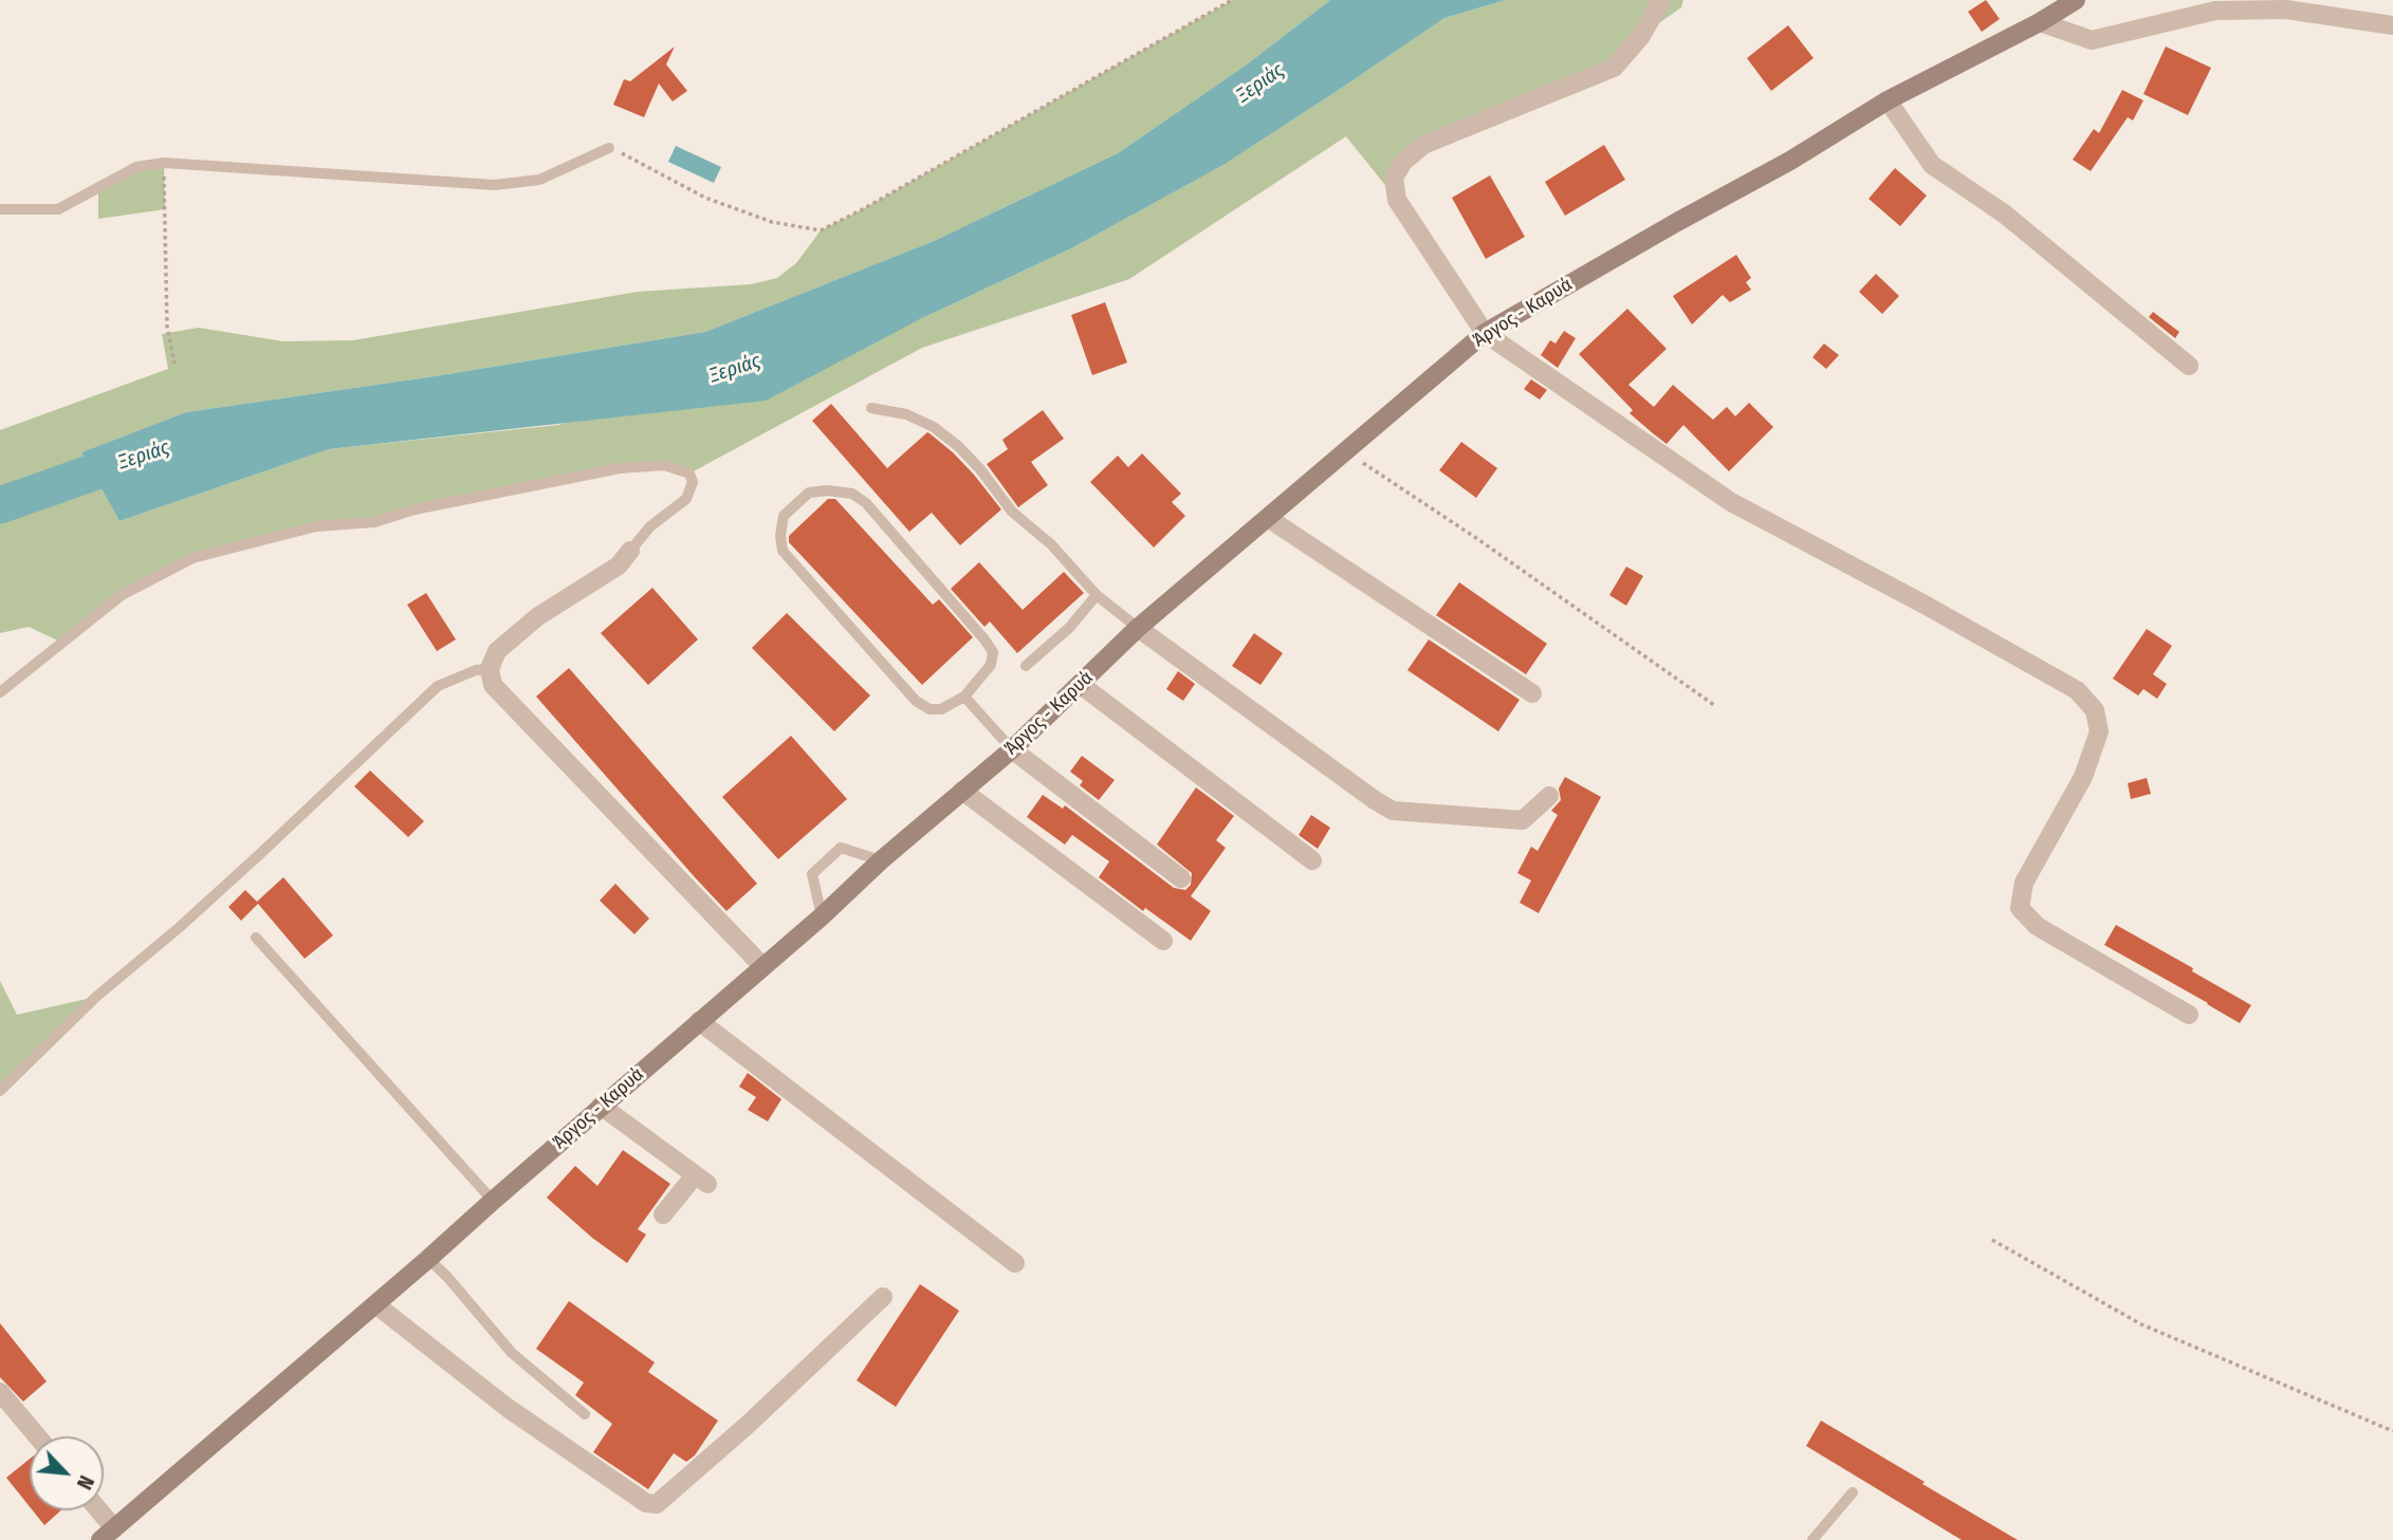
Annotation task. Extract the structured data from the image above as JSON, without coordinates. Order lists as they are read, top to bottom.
{
  "streets": {
    "main road": ["Άργος - Καρυά"]
  },
  "water": ["Ξεριάς"],
  "north": "bottom right"
}
